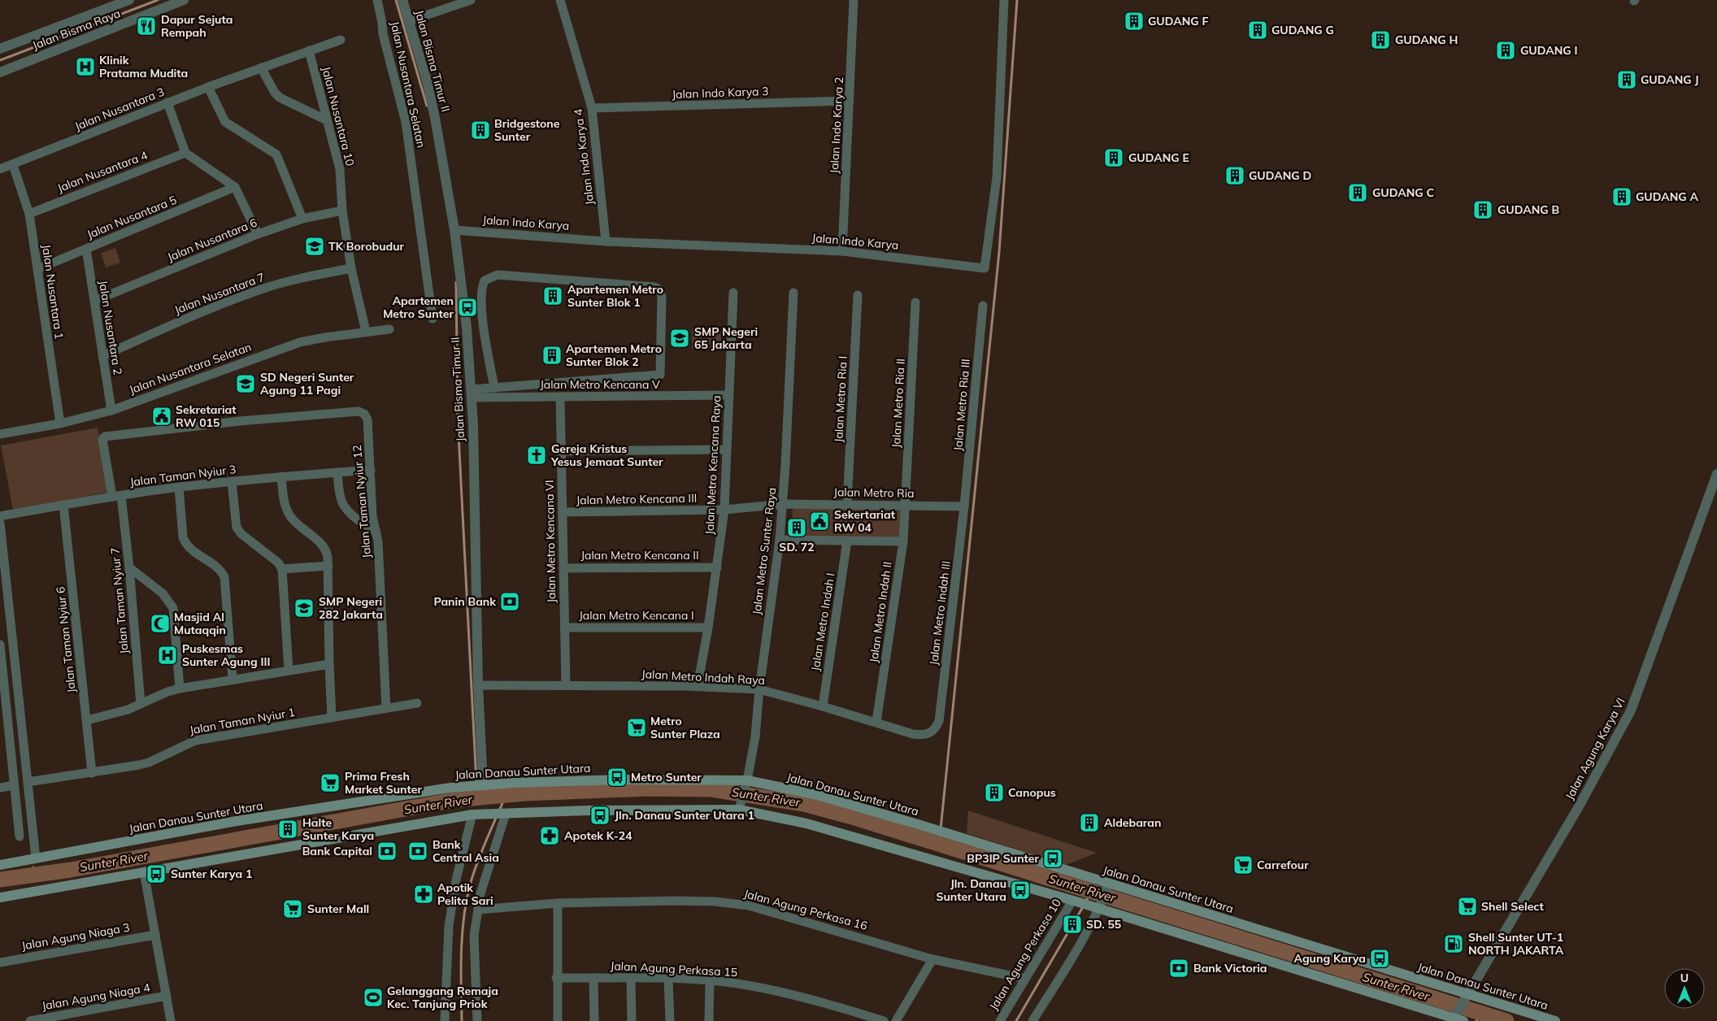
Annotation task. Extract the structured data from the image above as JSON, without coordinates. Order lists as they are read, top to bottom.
{
  "streets": {
    "main road": ["Jalan Danau Sunter Utara"],
    "street": [
      "Jalan Bisma Raya",
      "Jalan Bisma Timur II",
      "Jalan Nusantara Selatan",
      "Jalan Indo Karya 3",
      "Jalan Nusantara 3",
      "Jalan Nusantara 10",
      "Jalan Indo Karya 2",
      "Jalan Indo Karya 4",
      "Jalan Nusantara 4",
      "Jalan Nusantara 5",
      "Jalan Indo Karya",
      "Jalan Nusantara 6",
      "Jalan Nusantara 1",
      "Jalan Nusantara 7",
      "Jalan Nusantara 2",
      "Jalan Metro Kencana V",
      "Jalan Metro Ria I",
      "Jalan Metro Ria II",
      "Jalan Metro Ria III",
      "Jalan Metro Kencana Raya",
      "Jalan Taman Nyiur 3",
      "Jalan Metro Ria",
      "Jalan Metro Kencana III",
      "Jalan Taman Nyiur 12",
      "Jalan Metro Kencana VI",
      "Jalan Metro Sunter Raya",
      "Jalan Metro Kencana II",
      "Jalan Taman Nyiur 7",
      "Jalan Metro Indah II",
      "Jalan Metro Indah III",
      "Jalan Metro Kencana I",
      "Jalan Metro Indah I",
      "Jalan Taman Nyiur 6",
      "Jalan Metro Indah Raya",
      "Jalan Taman Nyiur 1",
      "Jalan Agung Karya VI",
      "Jalan Agung Perkasa 16",
      "Jalan Agung Niaga 3",
      "Jalan Agung Perkasa 10",
      "Jalan Agung Perkasa 15",
      "Jalan Agung Niaga 4"
    ]
  },
  "crossings": [
    ["Jalan Bisma Timur II", "Jalan Indo Karya"],
    ["Jalan Bisma Timur II", "Jalan Metro Kencana V"],
    ["Jalan Bisma Timur II", "Jalan Metro Indah Raya"],
    ["Jalan Bisma Timur II", "Jalan Danau Sunter Utara"],
    ["Jalan Nusantara Selatan", "Jalan Nusantara 10"],
    ["Jalan Nusantara Selatan", "Jalan Nusantara 1"],
    ["Jalan Nusantara Selatan", "Jalan Nusantara 2"],
    ["Jalan Indo Karya 3", "Jalan Indo Karya 2"],
    ["Jalan Indo Karya 3", "Jalan Indo Karya 4"],
    ["Jalan Nusantara 3", "Jalan Nusantara 10"],
    ["Jalan Nusantara 3", "Jalan Nusantara 1"],
    ["Jalan Nusantara 10", "Jalan Nusantara 6"],
    ["Jalan Nusantara 10", "Jalan Nusantara 7"],
    ["Jalan Indo Karya 2", "Jalan Indo Karya"],
    ["Jalan Indo Karya 4", "Jalan Indo Karya"],
    ["Jalan Nusantara 4", "Jalan Nusantara 1"],
    ["Jalan Nusantara 5", "Jalan Nusantara 1"],
    ["Jalan Nusantara 5", "Jalan Nusantara 2"],
    ["Jalan Nusantara 6", "Jalan Nusantara 2"],
    ["Jalan Nusantara 7", "Jalan Nusantara 2"],
    ["Jalan Metro Kencana V", "Jalan Metro Kencana Raya"],
    ["Jalan Metro Kencana V", "Jalan Metro Kencana VI"],
    ["Jalan Metro Ria I", "Jalan Metro Ria"],
    ["Jalan Metro Ria II", "Jalan Metro Ria"],
    ["Jalan Metro Ria II", "Jalan Metro Indah II"],
    ["Jalan Metro Ria III", "Jalan Metro Ria"],
    ["Jalan Metro Ria III", "Jalan Metro Indah III"],
    ["Jalan Metro Kencana Raya", "Jalan Metro Kencana III"],
    ["Jalan Metro Kencana Raya", "Jalan Metro Kencana II"],
    ["Jalan Metro Kencana Raya", "Jalan Metro Kencana I"],
    ["Jalan Metro Kencana Raya", "Jalan Metro Indah Raya"],
    ["Jalan Taman Nyiur 3", "Jalan Taman Nyiur 12"],
    ["Jalan Taman Nyiur 3", "Jalan Taman Nyiur 7"],
    ["Jalan Taman Nyiur 3", "Jalan Taman Nyiur 6"],
    ["Jalan Metro Ria", "Jalan Metro Kencana III"],
    ["Jalan Metro Ria", "Jalan Metro Sunter Raya"],
    ["Jalan Metro Ria", "Jalan Metro Indah II"],
    ["Jalan Metro Ria", "Jalan Metro Indah III"],
    ["Jalan Metro Kencana III", "Jalan Metro Kencana VI"],
    ["Jalan Metro Kencana III", "Jalan Metro Sunter Raya"],
    ["Jalan Taman Nyiur 12", "Jalan Taman Nyiur 7"],
    ["Jalan Taman Nyiur 12", "Jalan Taman Nyiur 1"],
    ["Jalan Metro Kencana VI", "Jalan Metro Kencana II"],
    ["Jalan Metro Kencana VI", "Jalan Metro Kencana I"],
    ["Jalan Metro Kencana VI", "Jalan Metro Indah Raya"],
    ["Jalan Metro Sunter Raya", "Jalan Metro Indah Raya"],
    ["Jalan Metro Sunter Raya", "Jalan Danau Sunter Utara"],
    ["Jalan Metro Indah II", "Jalan Metro Indah Raya"],
    ["Jalan Metro Indah III", "Jalan Metro Indah Raya"],
    ["Jalan Metro Indah I", "Jalan Metro Indah Raya"],
    ["Jalan Taman Nyiur 6", "Jalan Taman Nyiur 1"],
    ["Jalan Agung Karya VI", "Jalan Danau Sunter Utara"],
    ["Jalan Agung Perkasa 16", "Jalan Agung Perkasa 10"]
  ],
  "water": ["Sunter River"],
  "places": {
    "building": [
      "GUDANG F",
      "GUDANG G",
      "GUDANG H",
      "GUDANG I",
      "GUDANG J",
      "Bridgestone Sunter",
      "GUDANG E",
      "GUDANG D",
      "GUDANG C",
      "GUDANG A",
      "GUDANG B",
      "Apartemen Metro Sunter Blok 1",
      "Apartemen Metro Sunter Blok 2",
      "SD. 72",
      "Canopus",
      "Aldebaran",
      "Halte Sunter Karya",
      "SD. 55"
    ],
    "restaurant": ["Dapur Sejuta Rempah"],
    "hospital": ["Klinik Pratama Mudita", "Puskesmas Sunter Agung III"],
    "school or university": [
      "TK Borobudur",
      "SMP Negeri 65 Jakarta",
      "SD Negeri Sunter Agung 11 Pagi",
      "SMP Negeri 282 Jakarta"
    ],
    "bus stop": [
      "Apartemen Metro Sunter",
      "Metro Sunter",
      "Jln. Danau Sunter Utara 1",
      "BP3IP Sunter",
      "Sunter Karya 1",
      "Jln. Danau Sunter Utara",
      "Agung Karya"
    ],
    "public building": ["Sekretariat RW 015", "Sekertariat RW 04"],
    "church": ["Gereja Kristus Yesus Jemaat Sunter"],
    "bank": [
      "Panin Bank",
      "Bank Capital",
      "Bank Central Asia",
      "Bank Victoria"
    ],
    "mosque": ["Masjid Al Mutaqqin"],
    "supermarket": [
      "Metro Sunter Plaza",
      "Prima Fresh Market Sunter",
      "Carrefour",
      "Shell Select",
      "Sunter Mall"
    ],
    "pharmacy": ["Apotek K-24", "Apotik Pelita Sari"],
    "fuel station": ["Shell Sunter UT-1 NORTH JAKARTA"],
    "sports": ["Gelanggang Remaja Kec. Tanjung Priok"]
  },
  "north": "top"
}
